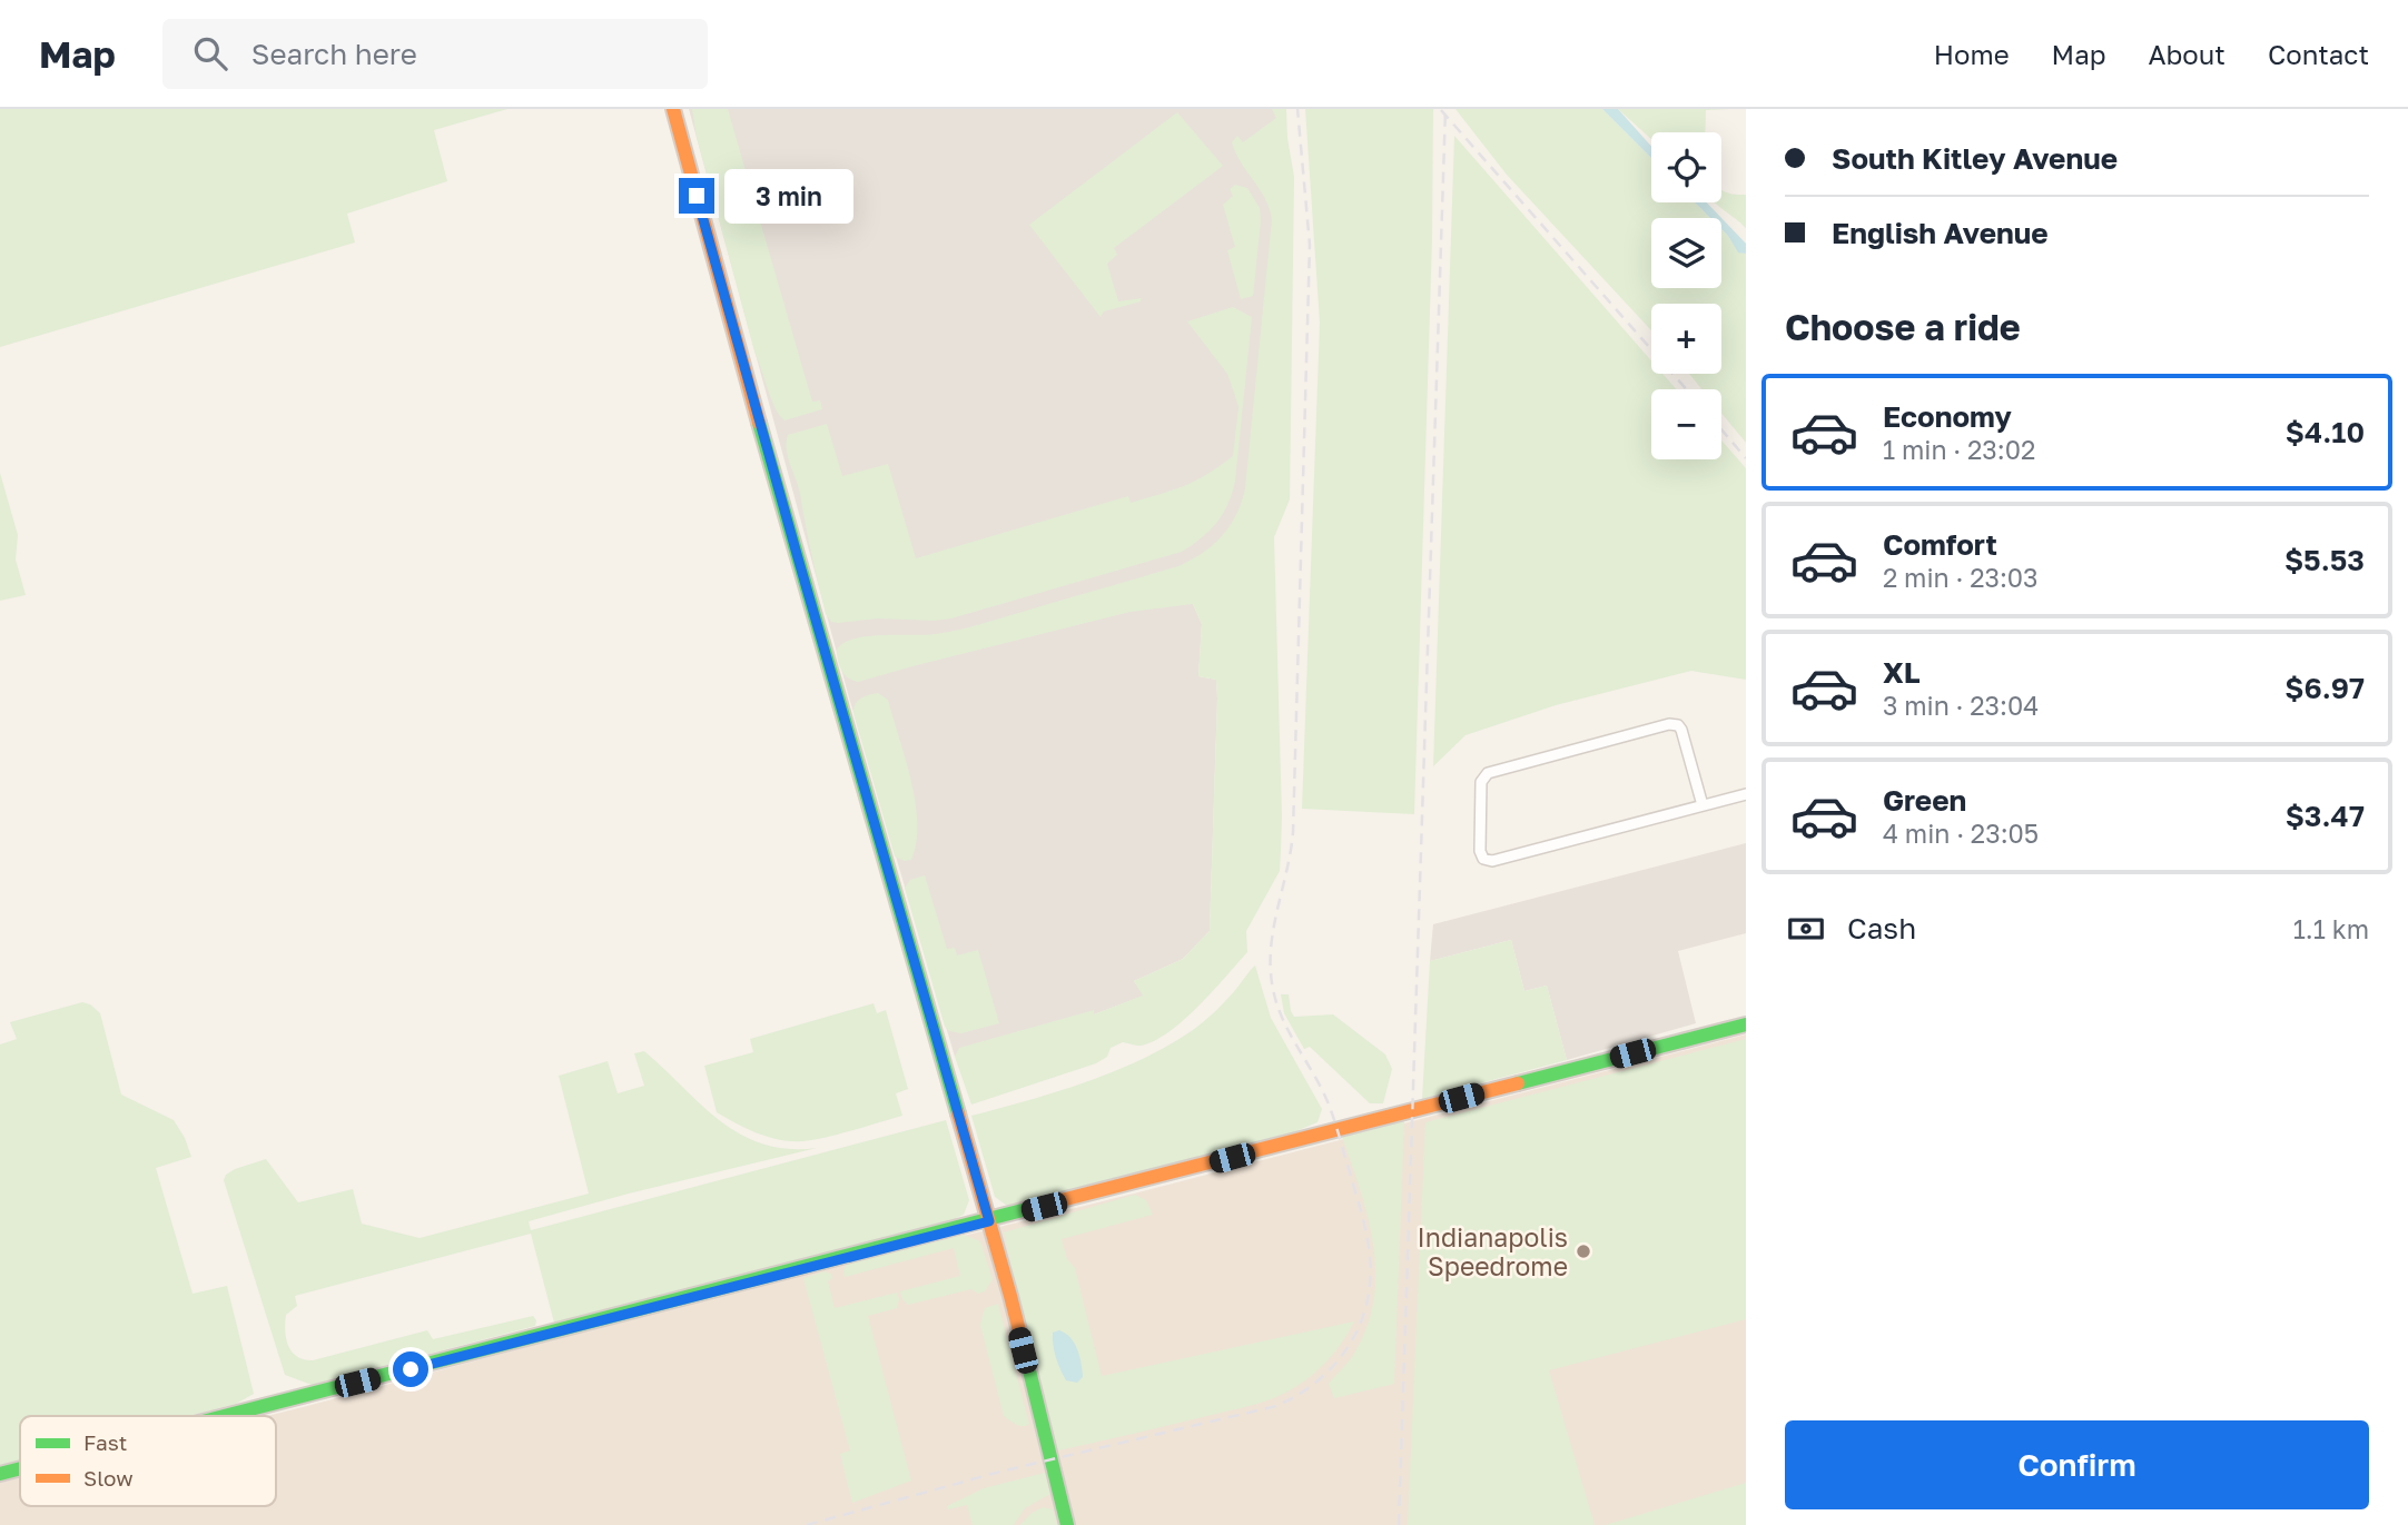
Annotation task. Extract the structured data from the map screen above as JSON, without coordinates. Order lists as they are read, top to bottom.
{
  "places": ["Indianapolis Speedrome"],
  "legend": ["Fast", "Slow"],
  "page": {
    "header": "Map",
    "search": "Search here",
    "nav": [
      "Home",
      "Map",
      "About",
      "Contact"
    ],
    "banner": ["South Kitley Avenue", "English Avenue"],
    "map_buttons": ["+", "−"],
    "bubble": "3 min",
    "heading": "Choose a ride",
    "list": [
      {
        "name": "Economy",
        "note": "1 min · 23:02",
        "value": "$4.10"
      },
      {
        "name": "Comfort",
        "note": "2 min · 23:03",
        "value": "$5.53"
      },
      {
        "name": "XL",
        "note": "3 min · 23:04",
        "value": "$6.97"
      },
      {
        "name": "Green",
        "note": "4 min · 23:05",
        "value": "$3.47"
      }
    ],
    "pay": ["Cash", "1.1 km"],
    "buttons": "Confirm"
  }
}
